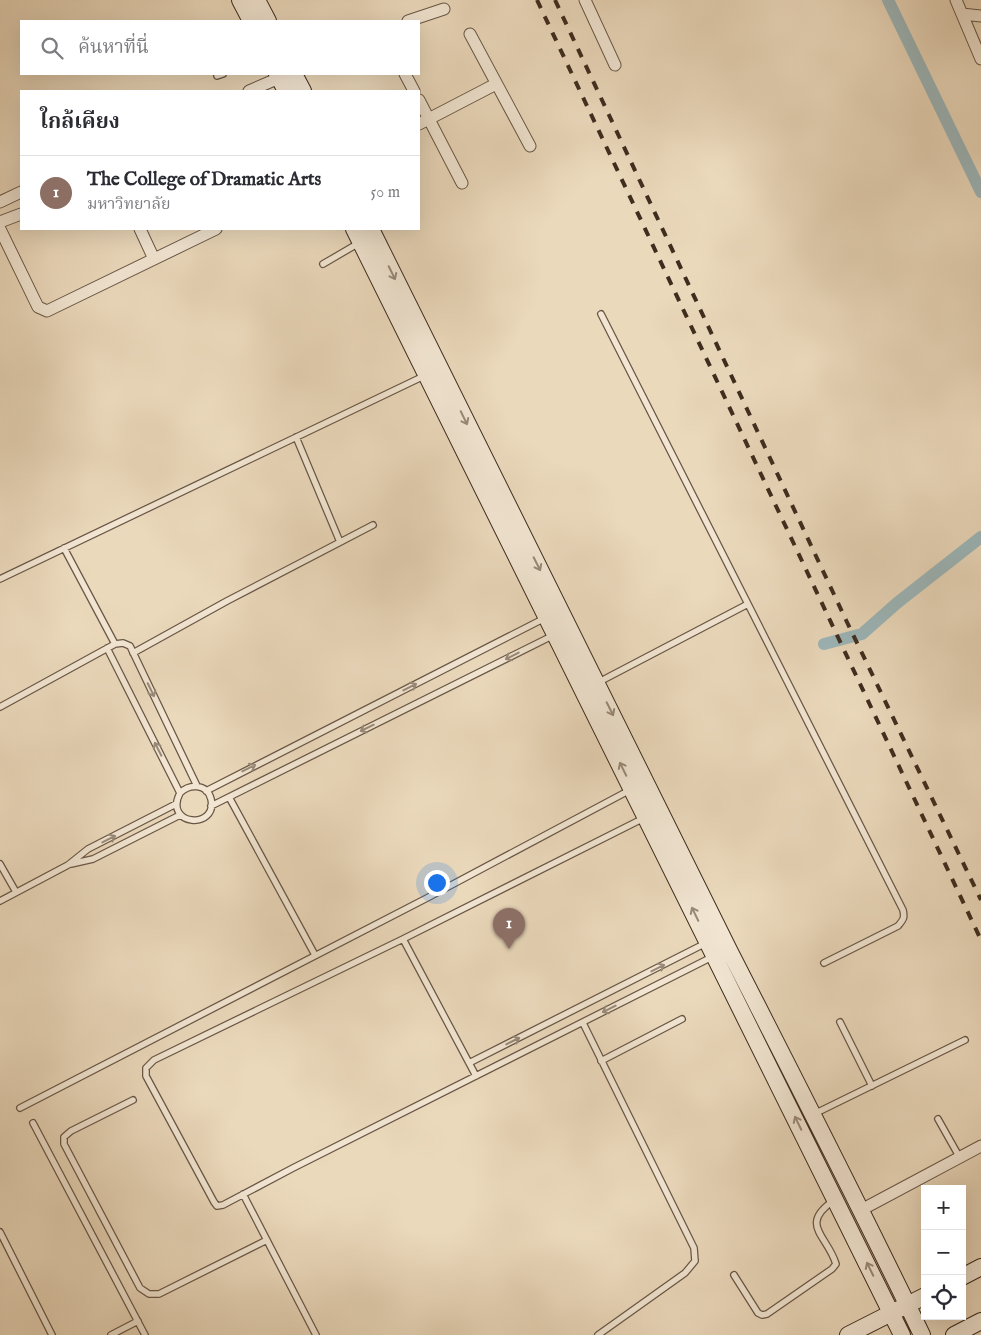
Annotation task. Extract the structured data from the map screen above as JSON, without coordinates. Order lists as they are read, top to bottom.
{
  "page": {
    "search": "ค้นหาที่นี่",
    "heading": "ใกล้เคียง",
    "list": [
      {
        "mark": "1",
        "name": "The College of Dramatic Arts",
        "note": "มหาวิทยาลัย",
        "value": "50 m"
      }
    ],
    "pins": "1",
    "map_buttons": ["+", "−"]
  }
}
